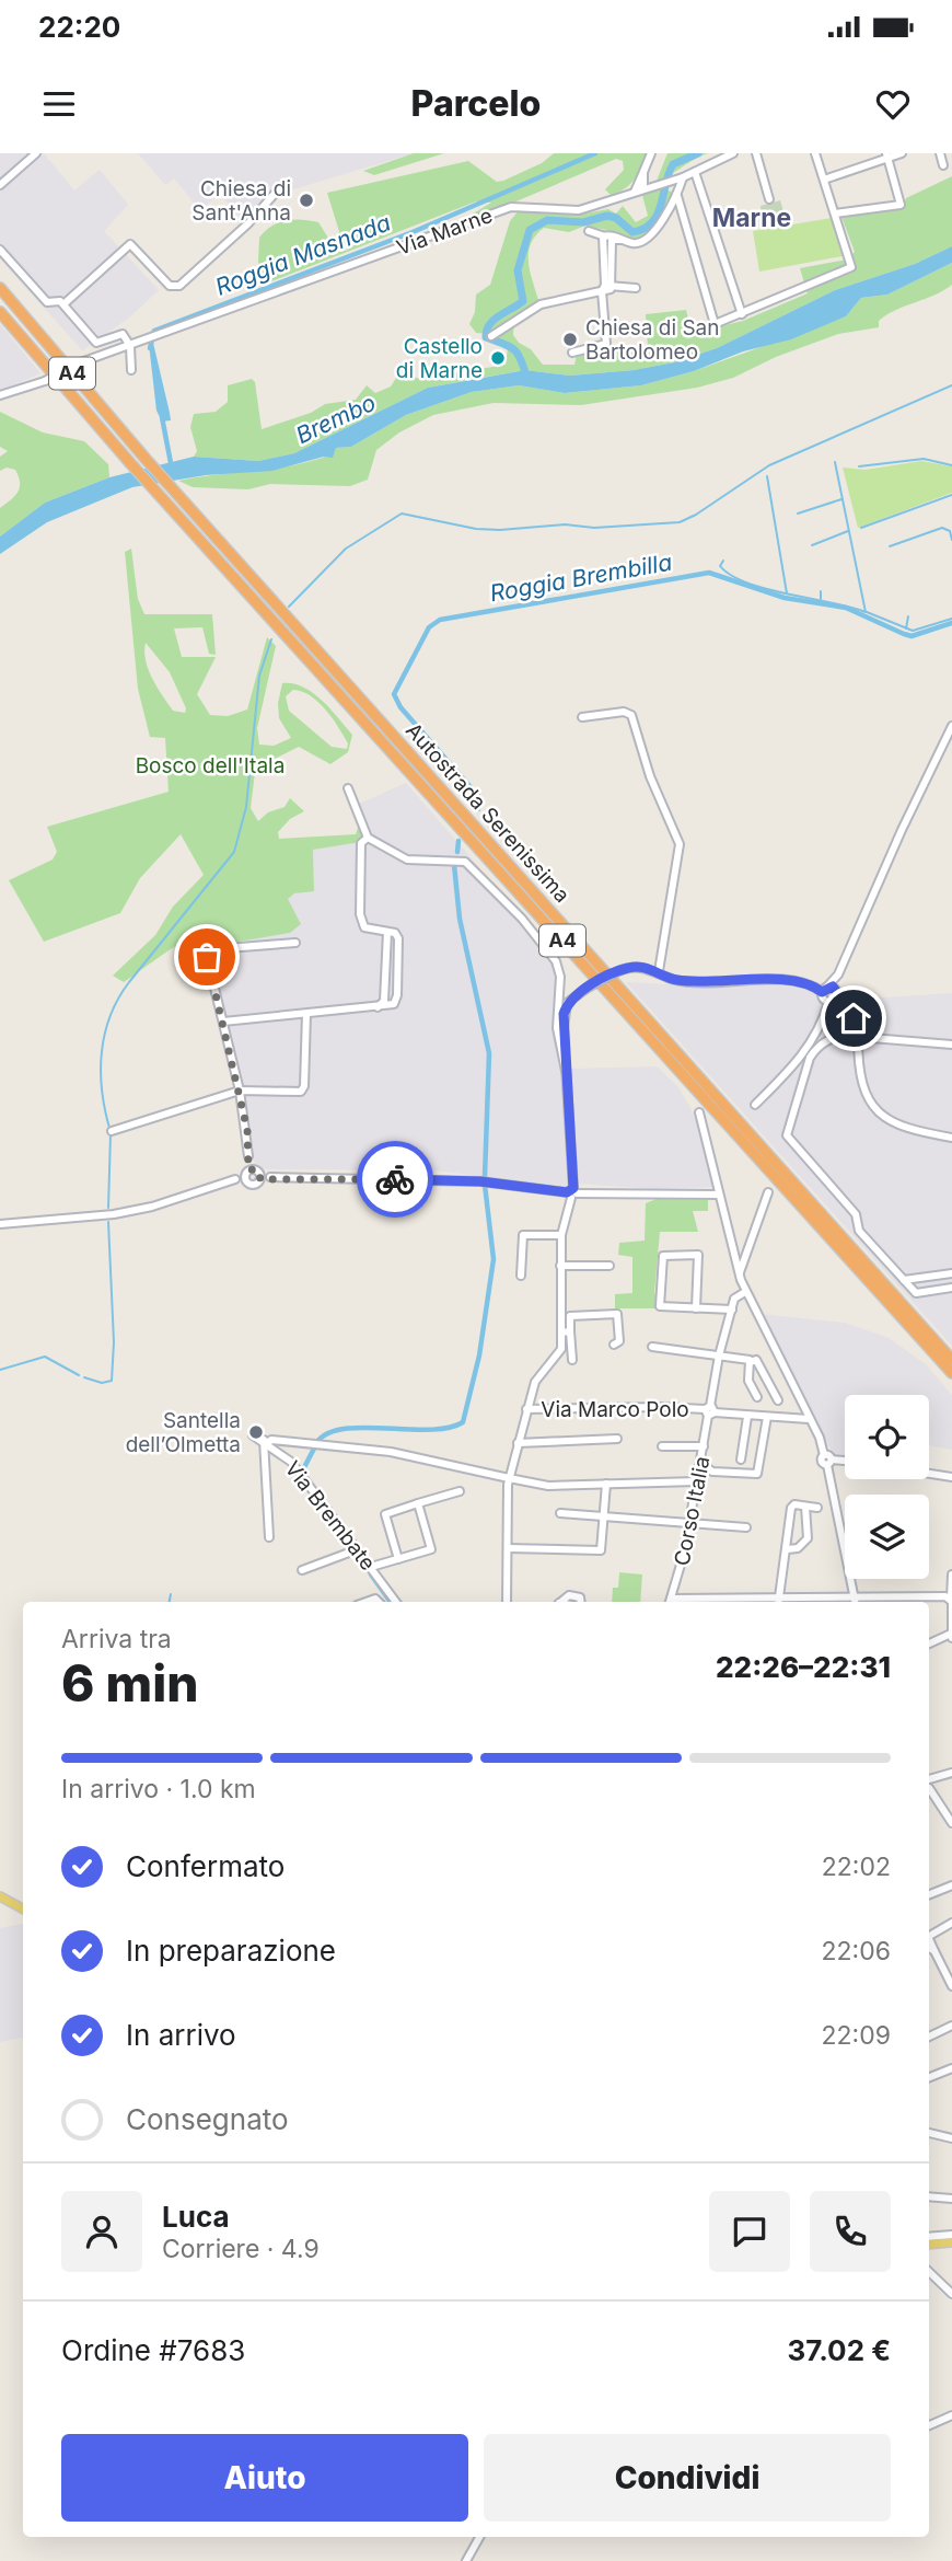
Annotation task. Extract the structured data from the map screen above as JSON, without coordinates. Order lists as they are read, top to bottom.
{
  "streets": {
    "highway": ["A4", "Autostrada Serenissima"],
    "street": [
      "Via Marne",
      "Via Marco Polo",
      "Corso Italia",
      "Via Brembate"
    ]
  },
  "crossings": [
    ["Via Marco Polo", "Corso Italia"]
  ],
  "districts": ["Marne"],
  "water": ["Roggia Masnada", "Brembo", "Roggia Brembilla"],
  "parks": ["Bosco dell'Itala"],
  "places": [
    "Chiesa di Sant'Anna",
    "Chiesa di San Bartolomeo",
    "Castello di Marne",
    "Santella dell’Olmetta"
  ],
  "page": {
    "status": "22:20",
    "header": "Parcelo",
    "heading": ["6 min", "Arriva tra", "22:26–22:31"],
    "panel": [
      "Luca",
      "Corriere · 4.9",
      "Ordine #7683",
      "37.02 €"
    ],
    "bar": "In arrivo · 1.0 km",
    "list": [
      ["Confermato", "22:02"],
      ["In preparazione", "22:06"],
      ["In arrivo", "22:09"],
      "Consegnato"
    ],
    "buttons": ["Aiuto", "Condividi"]
  }
}
